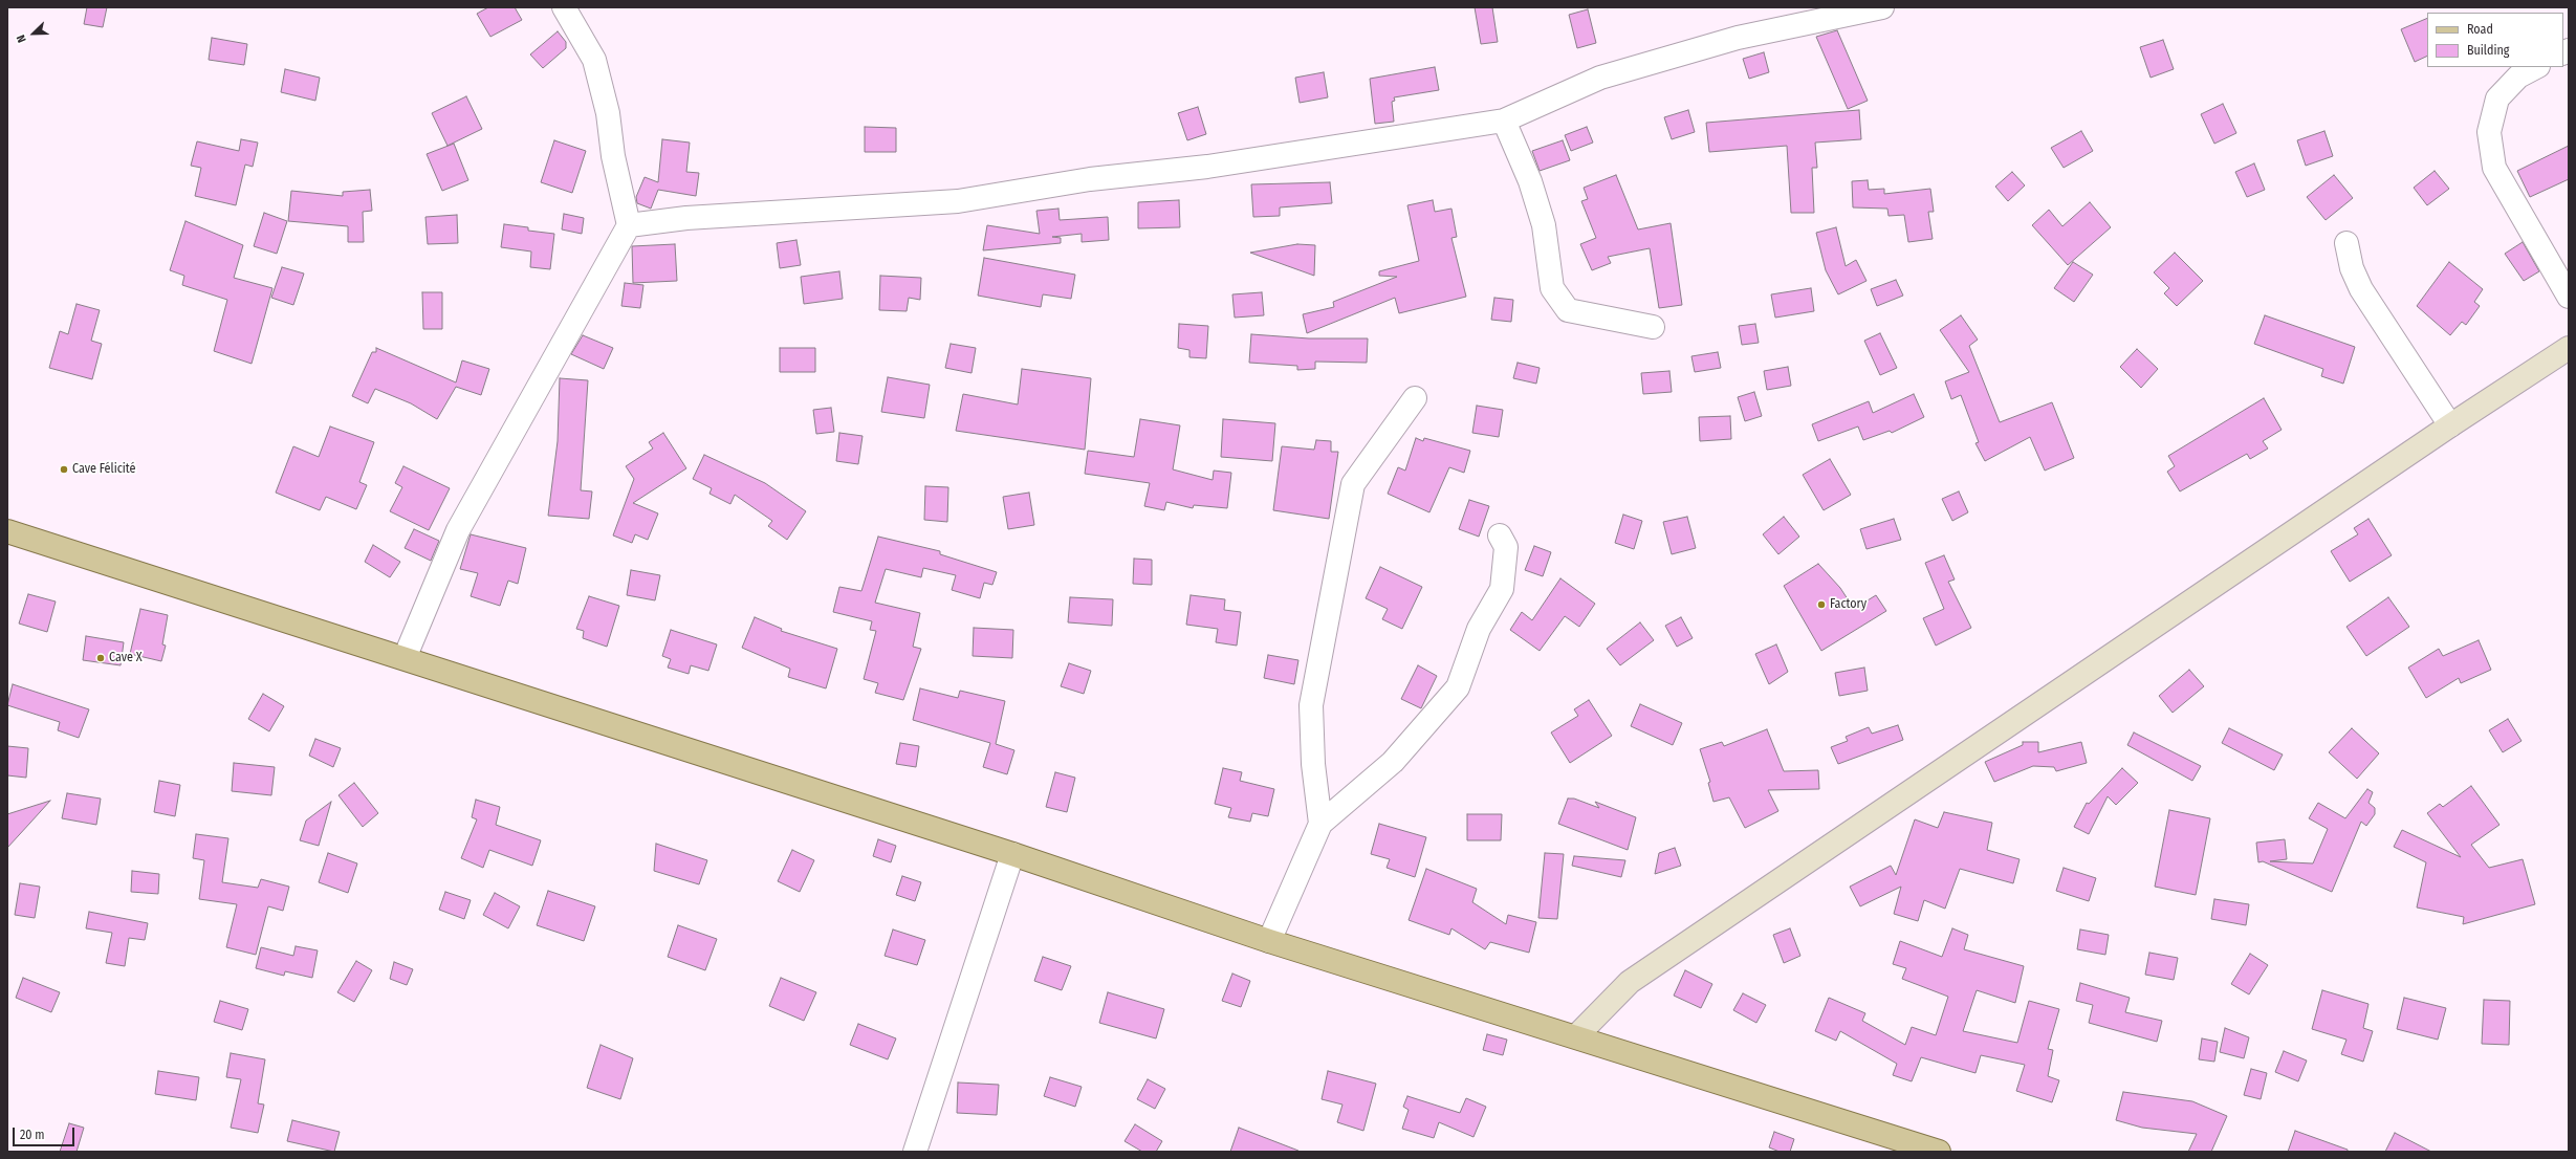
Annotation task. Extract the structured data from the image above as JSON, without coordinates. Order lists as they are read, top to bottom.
{
  "places": ["Cave Félicité", "Factory", "Cave X"],
  "legend": ["Road", "Building"],
  "scale_bar": "20 m",
  "north": "bottom left"
}
